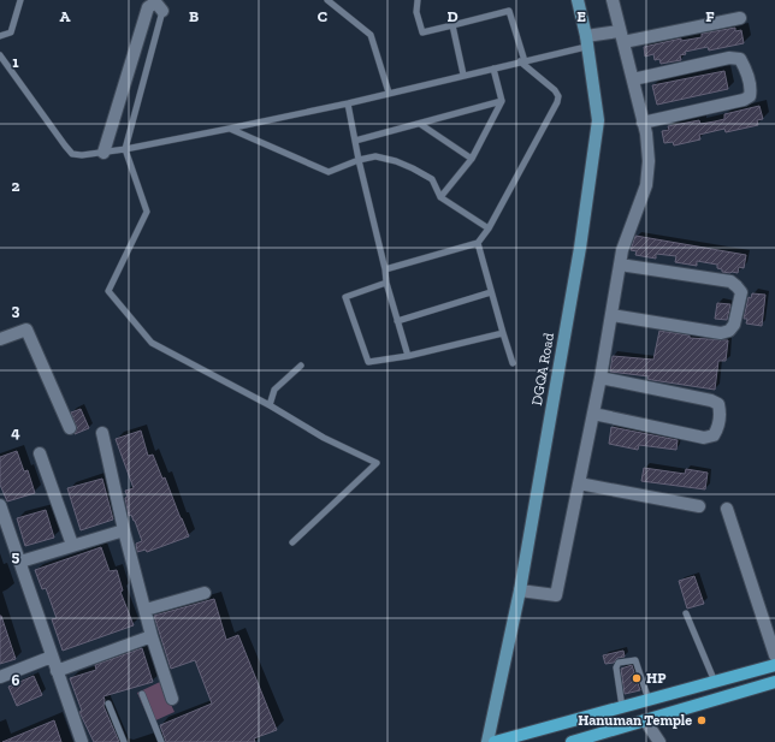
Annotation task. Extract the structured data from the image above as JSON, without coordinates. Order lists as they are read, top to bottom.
{
  "streets": {
    "main road": ["DGQA Road"]
  },
  "places": ["HP", "Hanuman Temple"],
  "grid": {
    "columns": [
      "A",
      "B",
      "C",
      "D",
      "E",
      "F"
    ],
    "rows": [
      "1",
      "2",
      "3",
      "4",
      "5",
      "6"
    ]
  }
}
